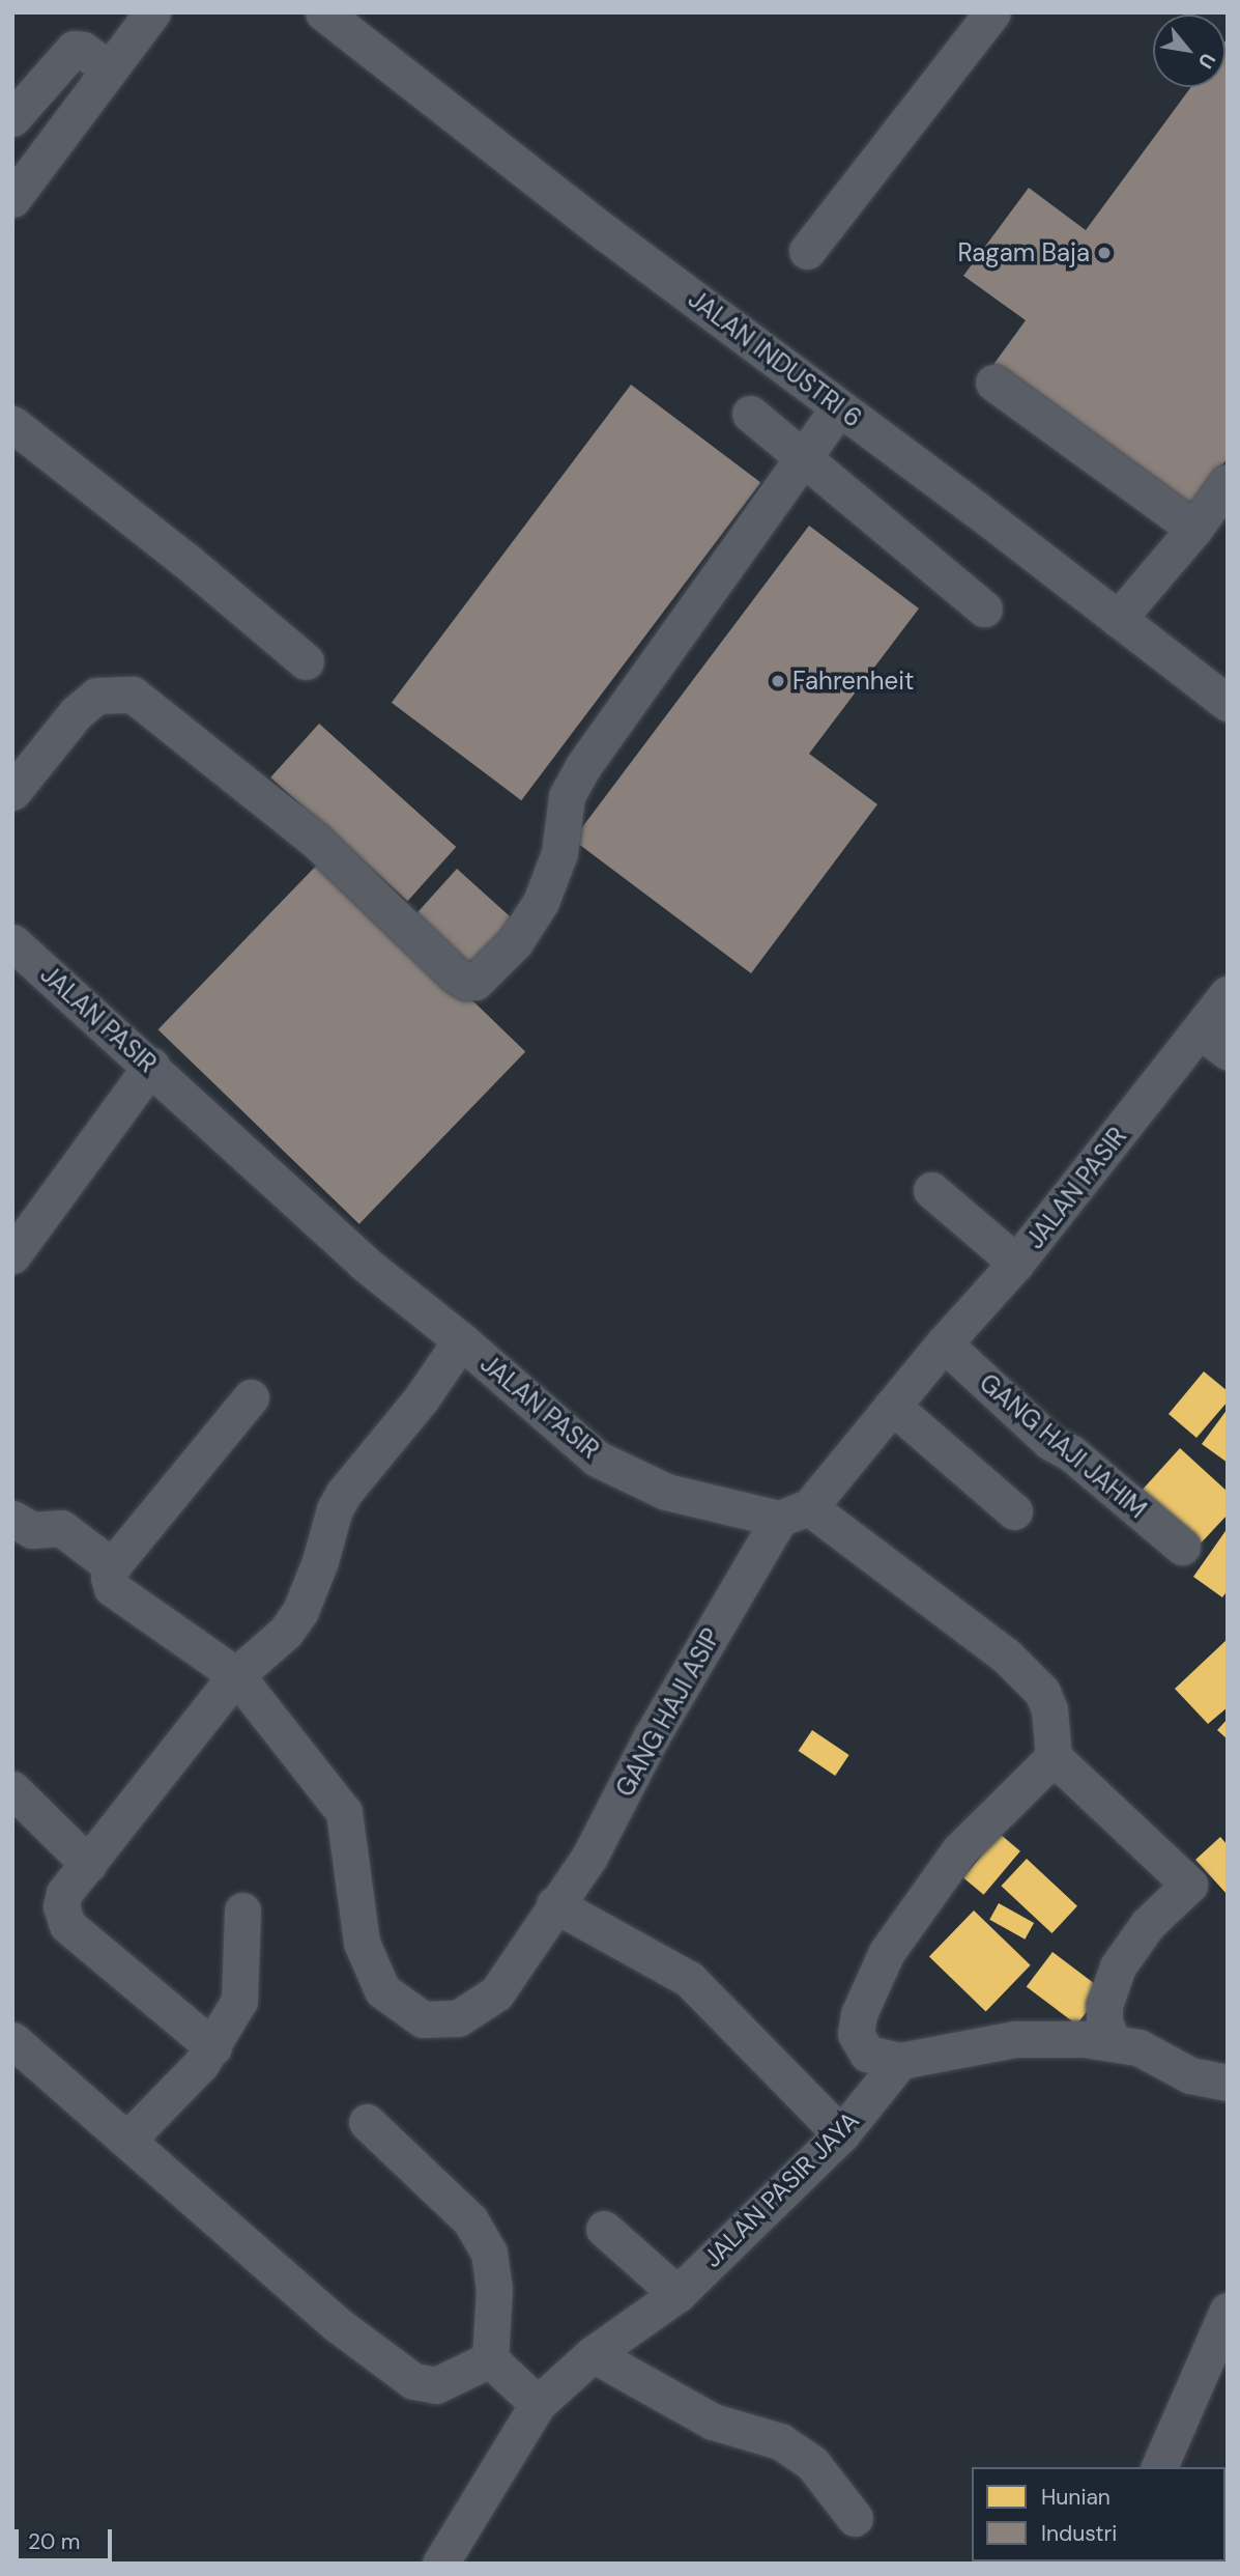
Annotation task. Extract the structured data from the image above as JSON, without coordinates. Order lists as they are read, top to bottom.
{
  "streets": {
    "street": [
      "JALAN INDUSTRI 6",
      "JALAN PASIR",
      "GANG HAJI JAHIM",
      "GANG HAJI ASIP",
      "JALAN PASIR JAYA"
    ]
  },
  "crossings": [
    ["JALAN PASIR", "GANG HAJI JAHIM"],
    ["JALAN PASIR", "GANG HAJI ASIP"]
  ],
  "places": ["Ragam Baja", "Fahrenheit"],
  "legend": ["Hunian", "Industri"],
  "scale_bar": "20 m",
  "north": "bottom right"
}
